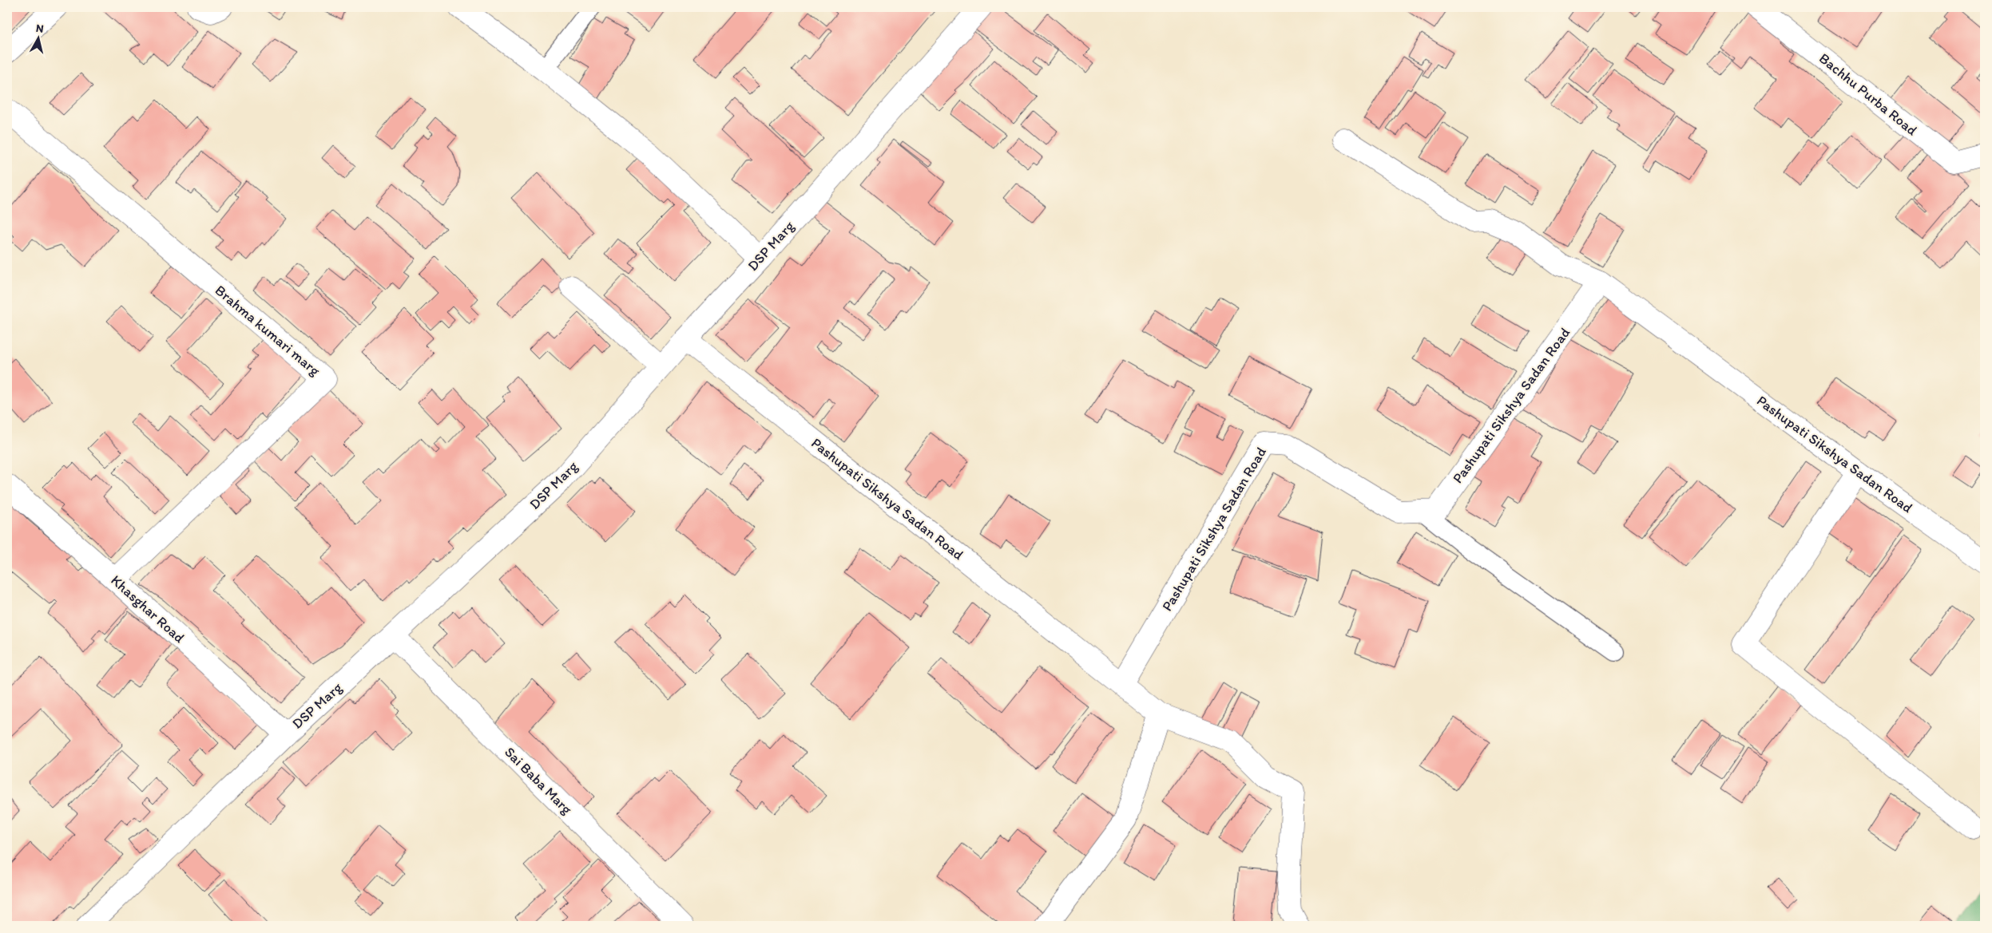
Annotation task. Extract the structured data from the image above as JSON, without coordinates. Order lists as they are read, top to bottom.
{
  "streets": {
    "street": [
      "Bachhu Purba Road",
      "DSP Marg",
      "Brahma kumari marg",
      "Pashupati Sikshya Sadan Road",
      "Khasghar Road",
      "Sai Baba Marg"
    ]
  },
  "crossings": [
    ["DSP Marg", "Pashupati Sikshya Sadan Road"],
    ["DSP Marg", "Khasghar Road"],
    ["DSP Marg", "Sai Baba Marg"],
    ["Brahma kumari marg", "Khasghar Road"]
  ],
  "north": "top"
}
